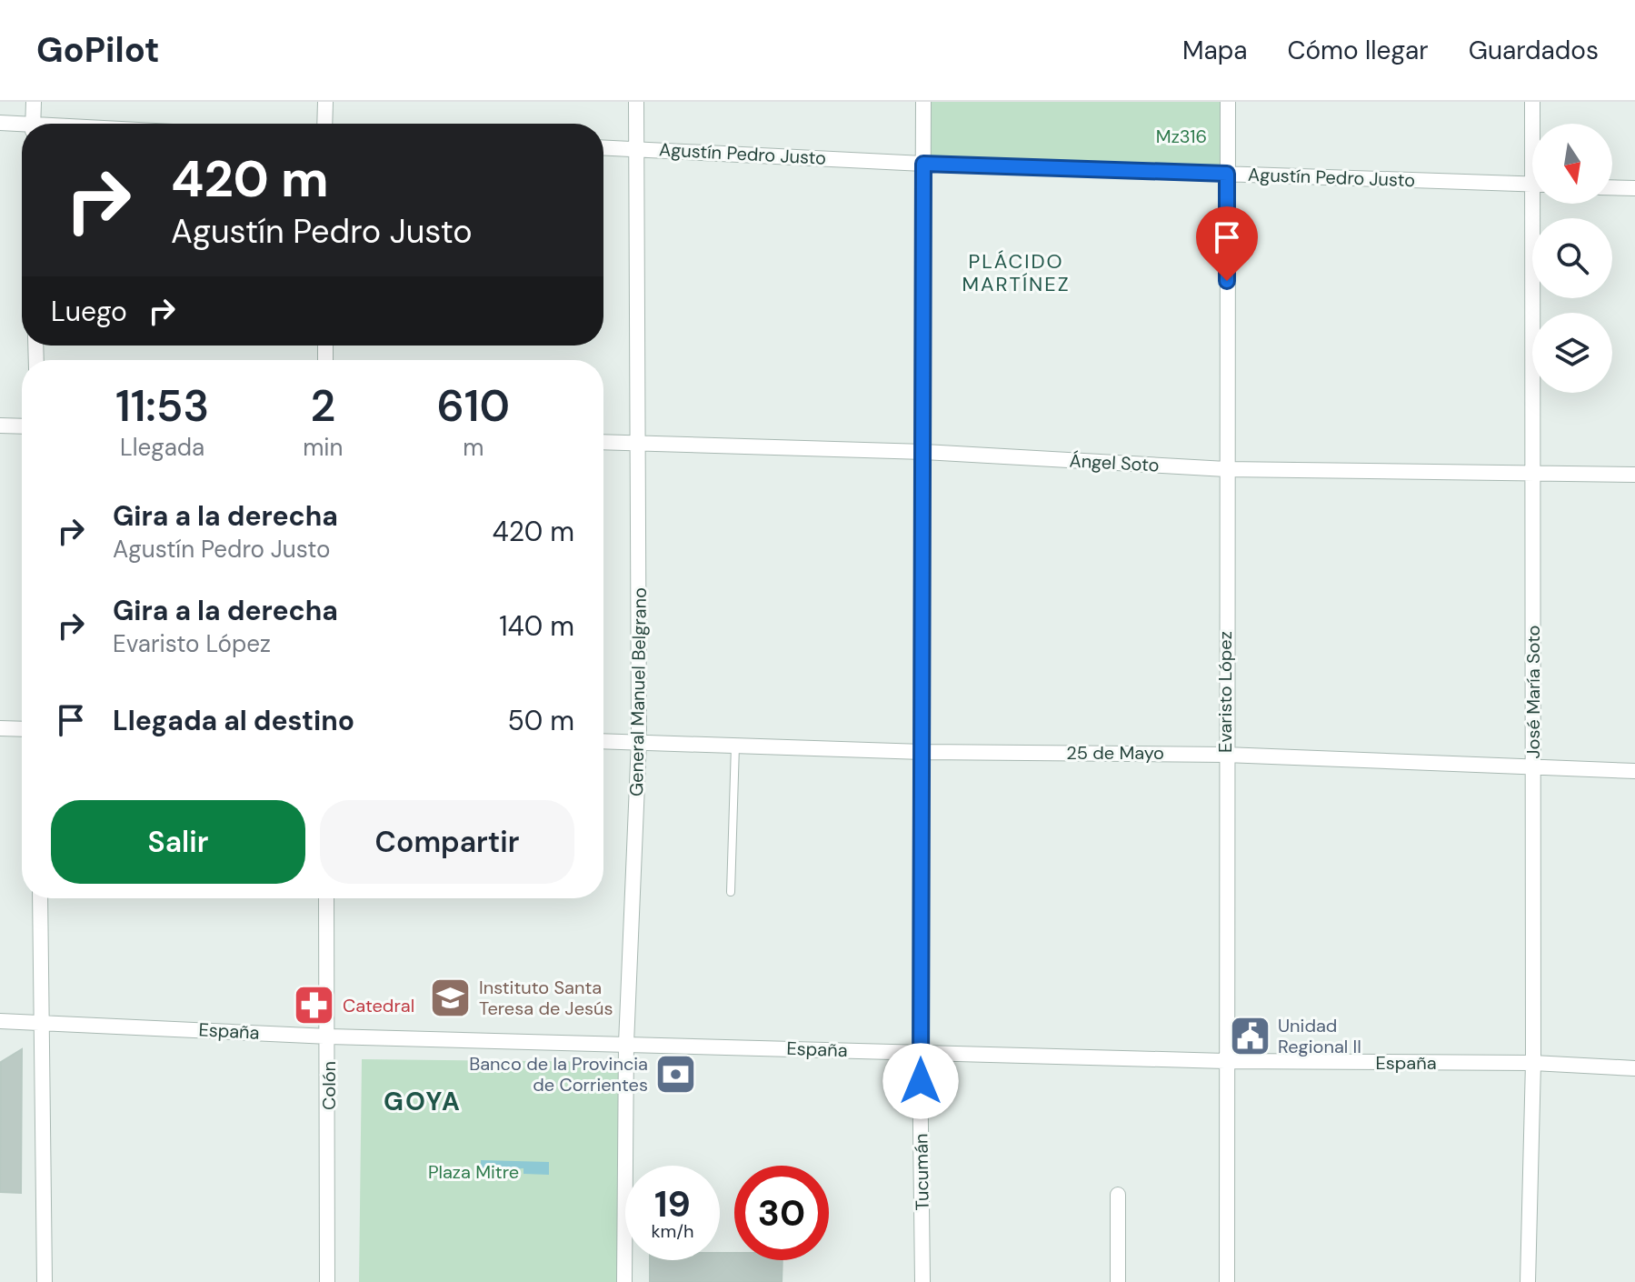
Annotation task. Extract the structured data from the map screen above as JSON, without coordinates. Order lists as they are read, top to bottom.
{
  "streets": {
    "street": [
      "Agustín Pedro Justo",
      "Ángel Soto",
      "General Manuel Belgrano",
      "Evaristo López",
      "José María Soto",
      "25 de Mayo",
      "España",
      "Colón",
      "Tucumán"
    ]
  },
  "crossings": [
    ["Agustín Pedro Justo", "General Manuel Belgrano"],
    ["Agustín Pedro Justo", "Evaristo López"],
    ["Agustín Pedro Justo", "Tucumán"],
    ["Ángel Soto", "General Manuel Belgrano"],
    ["Ángel Soto", "Evaristo López"],
    ["Ángel Soto", "José María Soto"],
    ["Ángel Soto", "Tucumán"],
    ["General Manuel Belgrano", "25 de Mayo"],
    ["General Manuel Belgrano", "España"],
    ["Evaristo López", "25 de Mayo"],
    ["Evaristo López", "España"],
    ["José María Soto", "25 de Mayo"],
    ["José María Soto", "España"],
    ["25 de Mayo", "Tucumán"],
    ["España", "Colón"],
    ["España", "Tucumán"]
  ],
  "districts": ["PLÁCIDO MARTÍNEZ", "GOYA"],
  "parks": ["Mz316", "Plaza Mitre"],
  "places": {
    "school or university": ["Instituto Santa Teresa de Jesús"],
    "pharmacy": ["Catedral"],
    "public building": ["Unidad Regional II"],
    "bank": ["Banco de la Provincia de Corrientes"]
  },
  "north": "bottom",
  "page": {
    "header": "GoPilot",
    "nav": ["Mapa", "Cómo llegar", "Guardados"],
    "turn": ["420 m", "Agustín Pedro Justo"],
    "then": "Luego",
    "eta": [
      "11:53",
      "Llegada",
      "2",
      "min",
      "610",
      "m"
    ],
    "list": [
      {
        "name": "Gira a la derecha",
        "note": "Agustín Pedro Justo",
        "value": "420 m"
      },
      {
        "name": "Gira a la derecha",
        "note": "Evaristo López",
        "value": "140 m"
      },
      {
        "name": "Llegada al destino",
        "value": "50 m"
      }
    ],
    "buttons": ["Salir", "Compartir"],
    "speed": "19 km/h",
    "limit": "30"
  }
}
